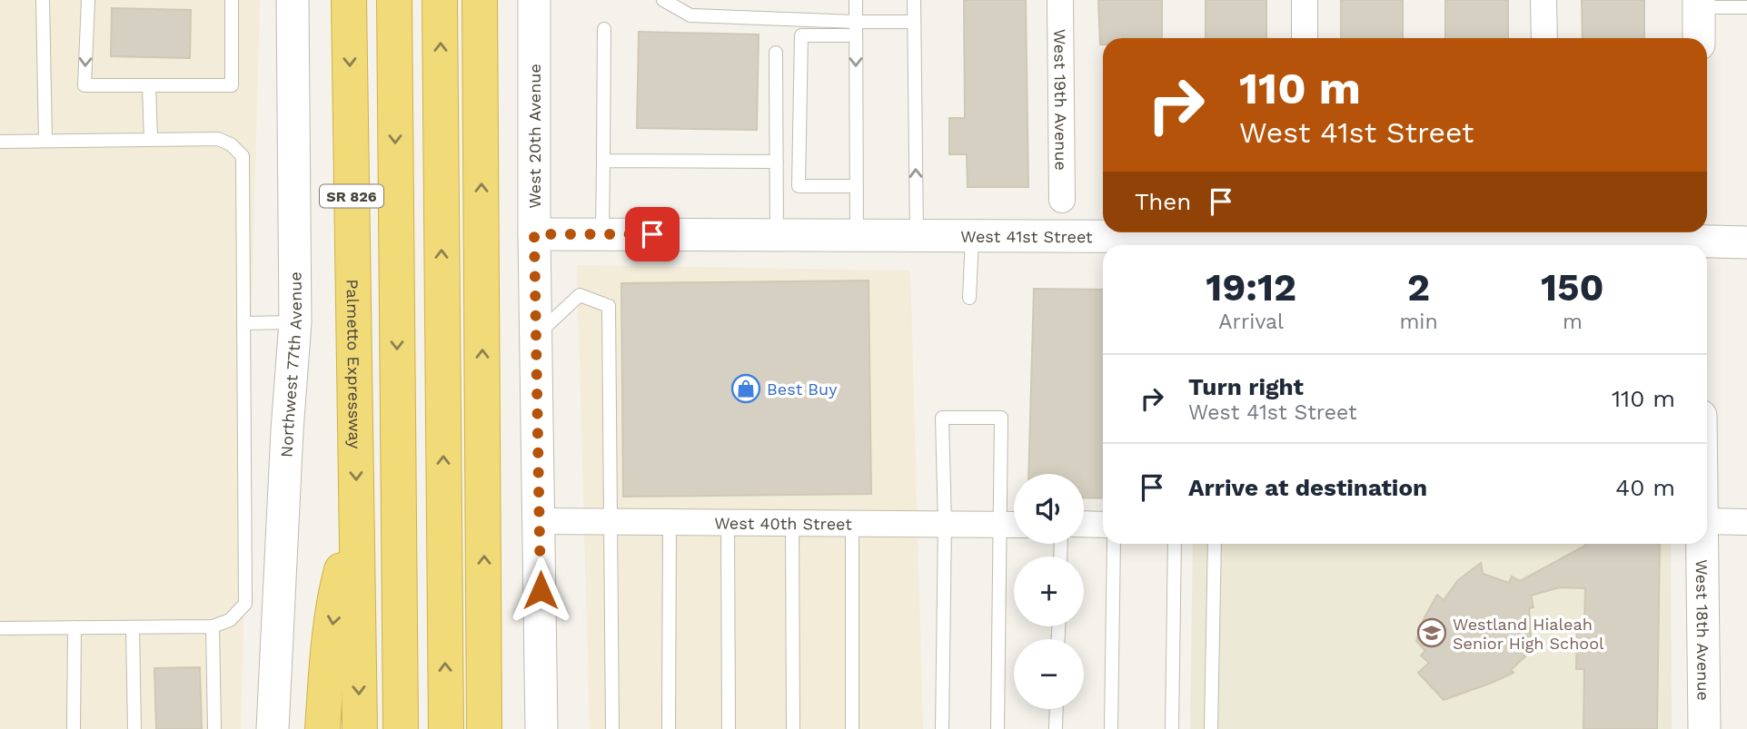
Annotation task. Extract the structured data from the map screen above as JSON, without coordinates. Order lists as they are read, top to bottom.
{
  "streets": {
    "highway": ["SR 826", "Palmetto Expressway"],
    "street": [
      "West 19th Avenue",
      "West 20th Avenue",
      "West 41st Street",
      "Northwest 77th Avenue",
      "West 40th Street",
      "West 18th Avenue"
    ]
  },
  "crossings": [
    ["West 20th Avenue", "West 41st Street"],
    ["West 20th Avenue", "West 40th Street"]
  ],
  "places": {
    "shop": ["Best Buy"],
    "school or university": ["Westland Hialeah Senior High School"]
  },
  "page": {
    "turn": ["110 m", "West 41st Street"],
    "then": "Then",
    "eta": [
      "19:12",
      "Arrival",
      "2",
      "min",
      "150",
      "m"
    ],
    "list": [
      {
        "name": "Turn right",
        "note": "West 41st Street",
        "value": "110 m"
      },
      {
        "name": "Arrive at destination",
        "value": "40 m"
      }
    ],
    "map_buttons": ["+", "−"]
  }
}
